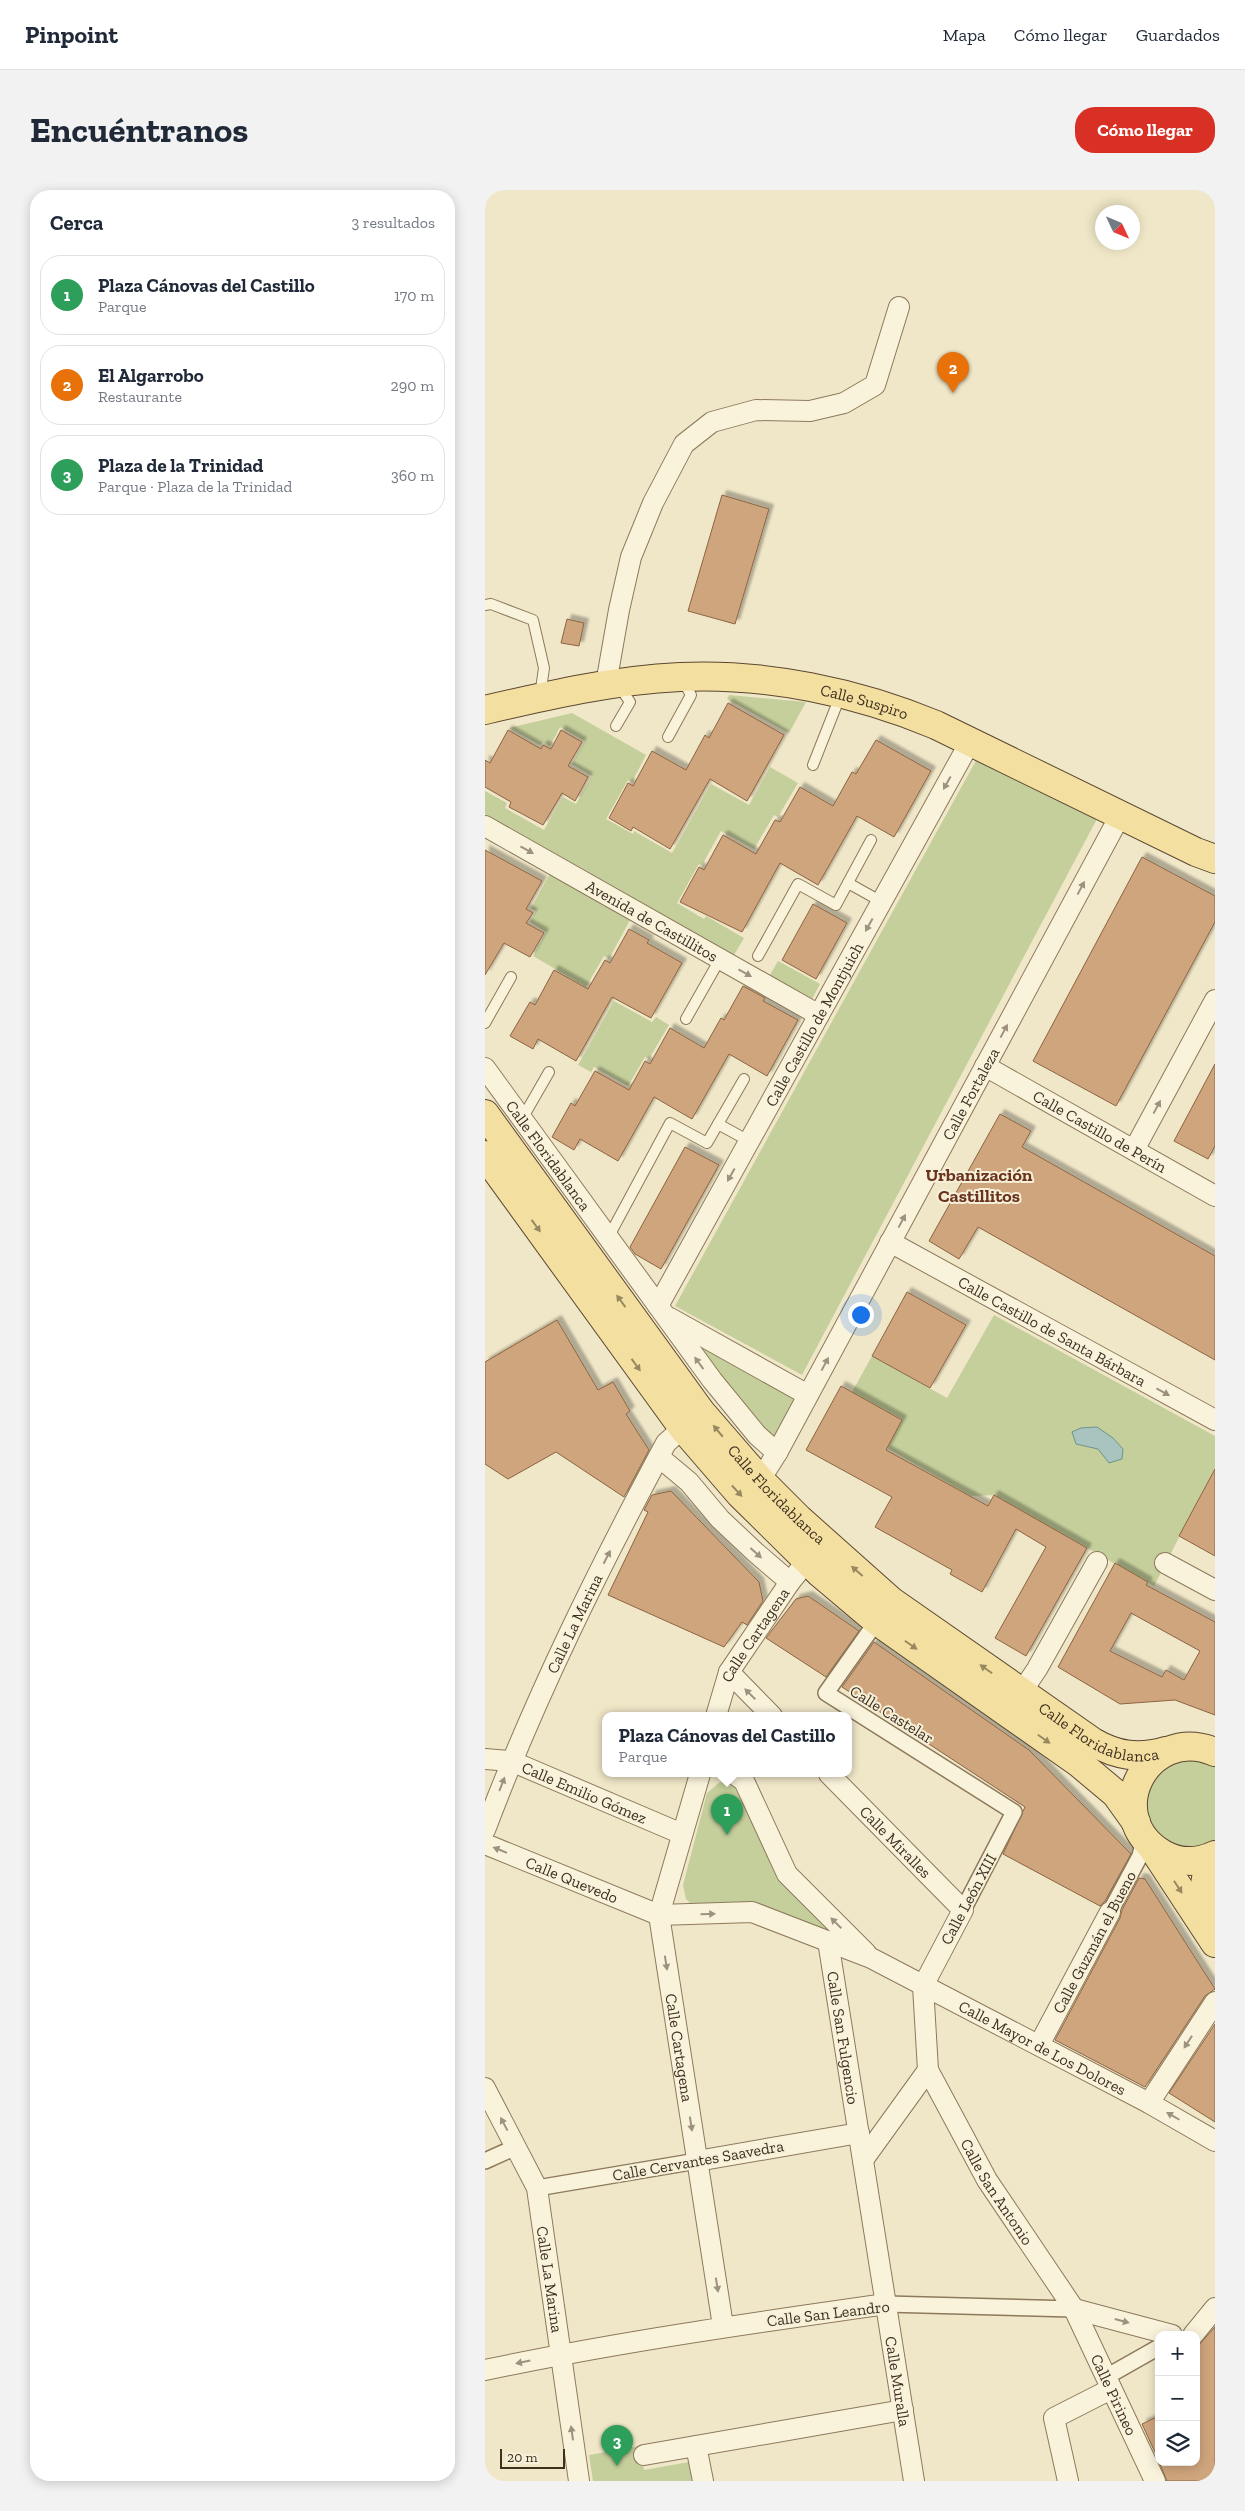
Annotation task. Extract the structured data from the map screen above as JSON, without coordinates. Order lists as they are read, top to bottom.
{
  "streets": {
    "main road": ["Calle Suspiro", "Calle Floridablanca"],
    "street": [
      "Avenida de Castillitos",
      "Calle Castillo de Montjuich",
      "Calle Fortaleza",
      "Calle Castillo de Perín",
      "Calle Castillo de Santa Bárbara",
      "Calle La Marina",
      "Calle Cartagena",
      "Calle Castelar",
      "Calle Emilio Gómez",
      "Calle Miralles",
      "Calle Quevedo",
      "Calle León XIII",
      "Calle Guzmán el Bueno",
      "Calle San Fulgencio",
      "Calle Mayor de Los Dolores",
      "Calle Cervantes Saavedra",
      "Calle San Antonio",
      "Calle San Leandro",
      "Calle Muralla",
      "Calle Pirineo"
    ]
  },
  "crossings": [
    ["Calle Suspiro", "Calle Castillo de Montjuich"],
    ["Calle Suspiro", "Calle Fortaleza"],
    ["Avenida de Castillitos", "Calle Castillo de Montjuich"],
    ["Calle Castillo de Montjuich", "Calle Floridablanca"],
    ["Calle Fortaleza", "Calle Castillo de Perín"],
    ["Calle Fortaleza", "Calle Floridablanca"],
    ["Calle Fortaleza", "Calle Castillo de Santa Bárbara"],
    ["Calle Floridablanca", "Calle La Marina"],
    ["Calle Floridablanca", "Calle Cartagena"],
    ["Calle Floridablanca", "Calle Castelar"],
    ["Calle Floridablanca", "Calle Guzmán el Bueno"],
    ["Calle La Marina", "Calle Emilio Gómez"],
    ["Calle La Marina", "Calle Cervantes Saavedra"],
    ["Calle La Marina", "Calle San Leandro"],
    ["Calle Cartagena", "Calle Emilio Gómez"],
    ["Calle Cartagena", "Calle Quevedo"],
    ["Calle Cartagena", "Calle Cervantes Saavedra"],
    ["Calle Cartagena", "Calle San Leandro"],
    ["Calle Castelar", "Calle León XIII"],
    ["Calle Miralles", "Calle León XIII"],
    ["Calle León XIII", "Calle Mayor de Los Dolores"],
    ["Calle Guzmán el Bueno", "Calle Mayor de Los Dolores"],
    ["Calle San Fulgencio", "Calle Cervantes Saavedra"],
    ["Calle San Fulgencio", "Calle Muralla"],
    ["Calle Cervantes Saavedra", "Calle Muralla"],
    ["Calle San Antonio", "Calle San Leandro"],
    ["Calle San Antonio", "Calle Pirineo"],
    ["Calle San Leandro", "Calle Muralla"],
    ["Calle San Leandro", "Calle Pirineo"]
  ],
  "one_way": [
    "Avenida de Castillitos",
    "Calle Castillo de Montjuich",
    "Calle Fortaleza",
    "Calle Castillo de Santa Bárbara",
    "Calle La Marina",
    "Calle Cartagena",
    "Calle Quevedo"
  ],
  "districts": ["Urbanización Castillitos"],
  "scale_bar": "20 m",
  "north": "bottom right",
  "page": {
    "header": "Pinpoint",
    "nav": ["Mapa", "Cómo llegar", "Guardados"],
    "buttons": "Cómo llegar",
    "title": "Encuéntranos",
    "heading": ["Cerca", "3 resultados"],
    "list": [
      {
        "mark": "1",
        "name": "Plaza Cánovas del Castillo",
        "note": "Parque",
        "value": "170 m"
      },
      {
        "mark": "2",
        "name": "El Algarrobo",
        "note": "Restaurante",
        "value": "290 m"
      },
      {
        "mark": "3",
        "name": "Plaza de la Trinidad",
        "note": "Parque · Plaza de la Trinidad",
        "value": "360 m"
      }
    ],
    "pins": ["2", "1", "3"],
    "popup": ["Plaza Cánovas del Castillo", "Parque"],
    "map_buttons": ["+", "−"],
    "scale": "20 m"
  }
}
